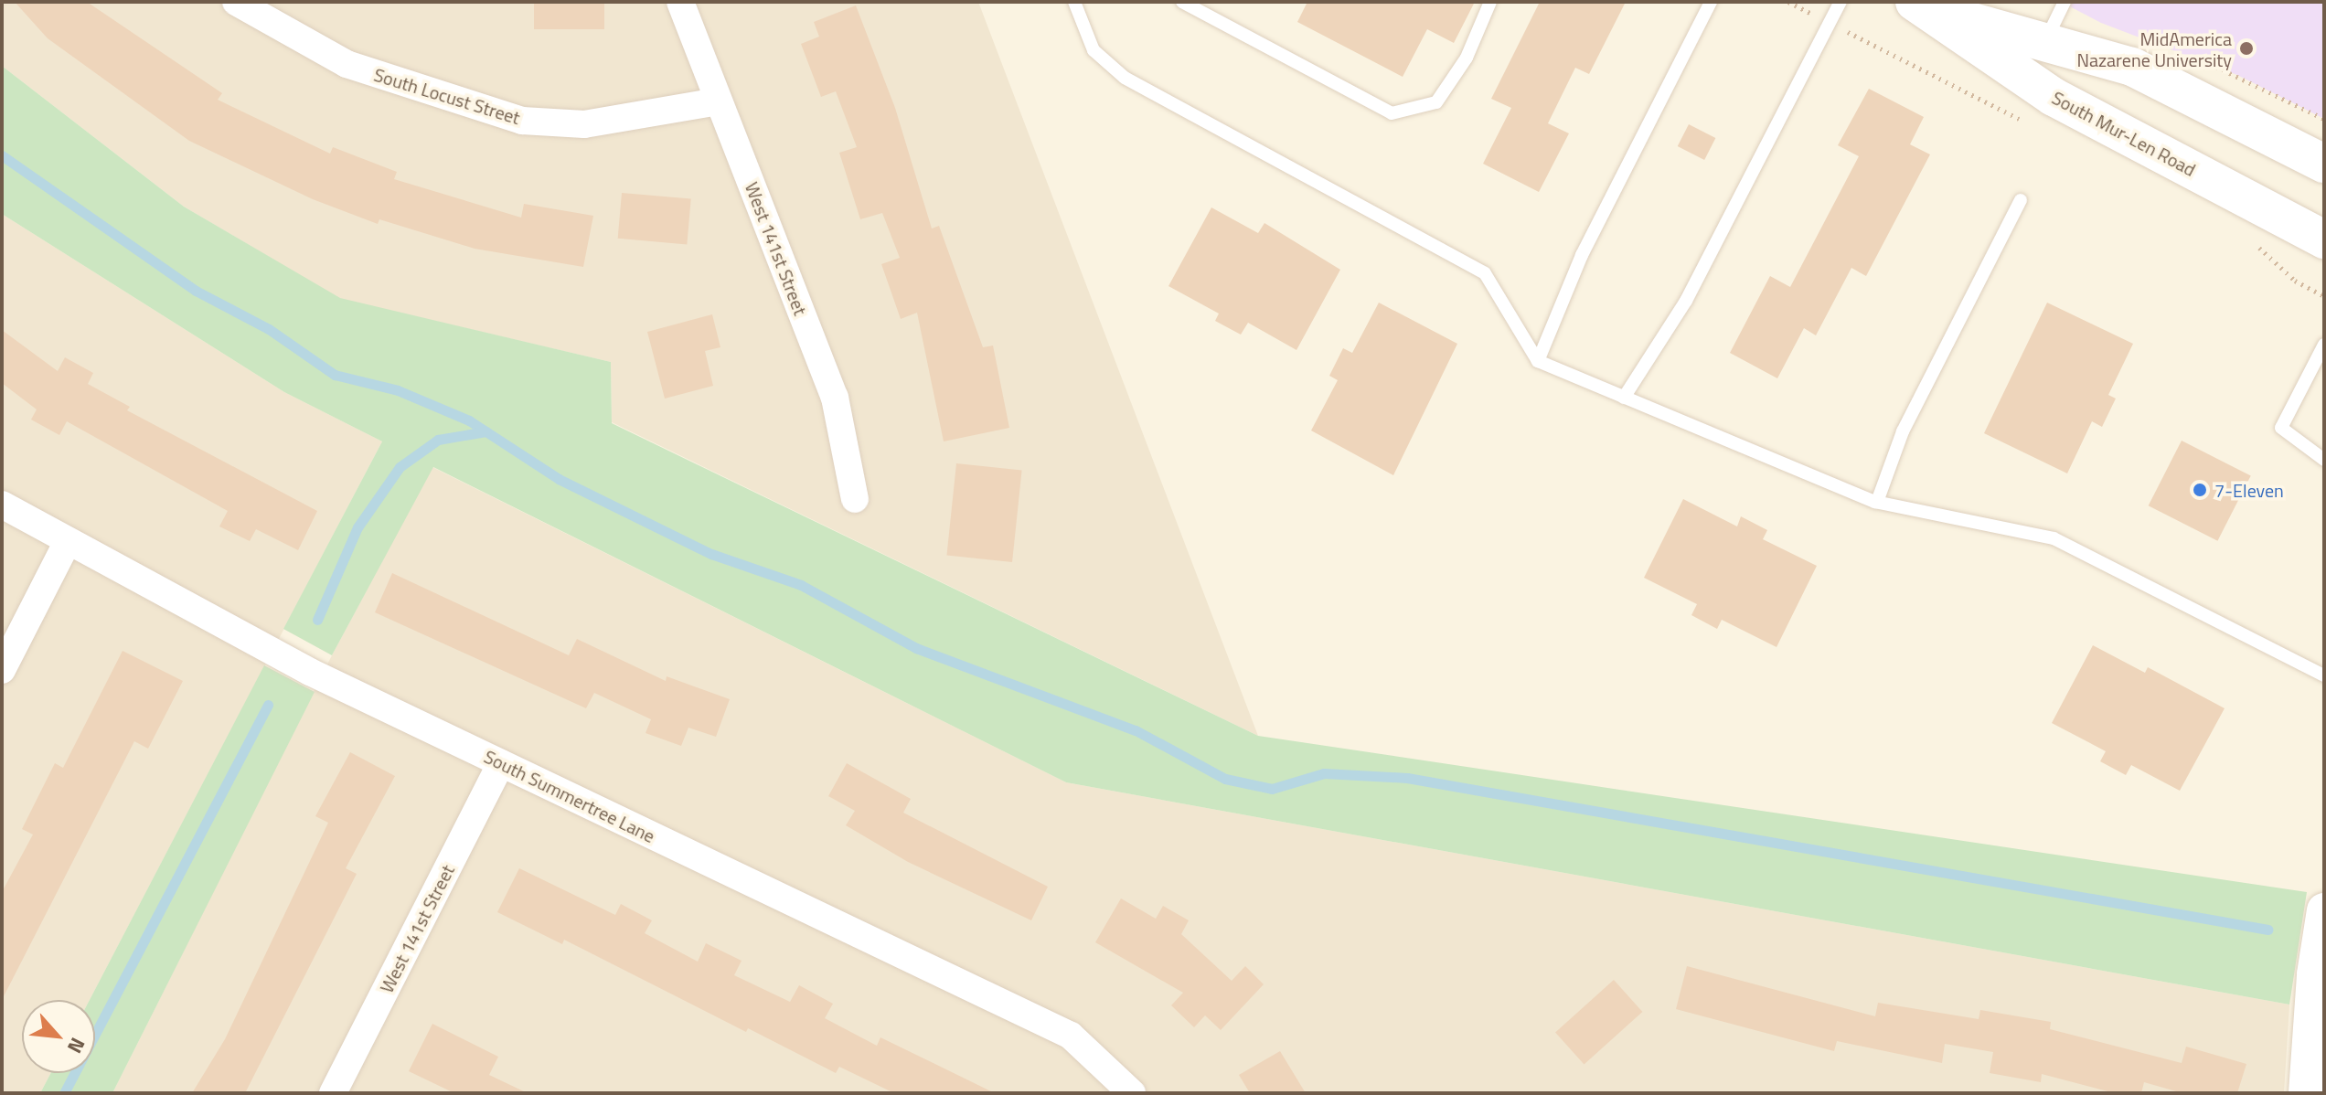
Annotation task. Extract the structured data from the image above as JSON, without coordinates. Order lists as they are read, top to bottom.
{
  "streets": {
    "main road": ["South Mur-Len Road"],
    "street": ["South Locust Street", "West 141st Street", "South Summertree Lane"]
  },
  "crossings": [
    ["South Locust Street", "West 141st Street"],
    ["West 141st Street", "South Summertree Lane"]
  ],
  "places": ["MidAmerica Nazarene University", "7-Eleven"],
  "north": "bottom right"
}
